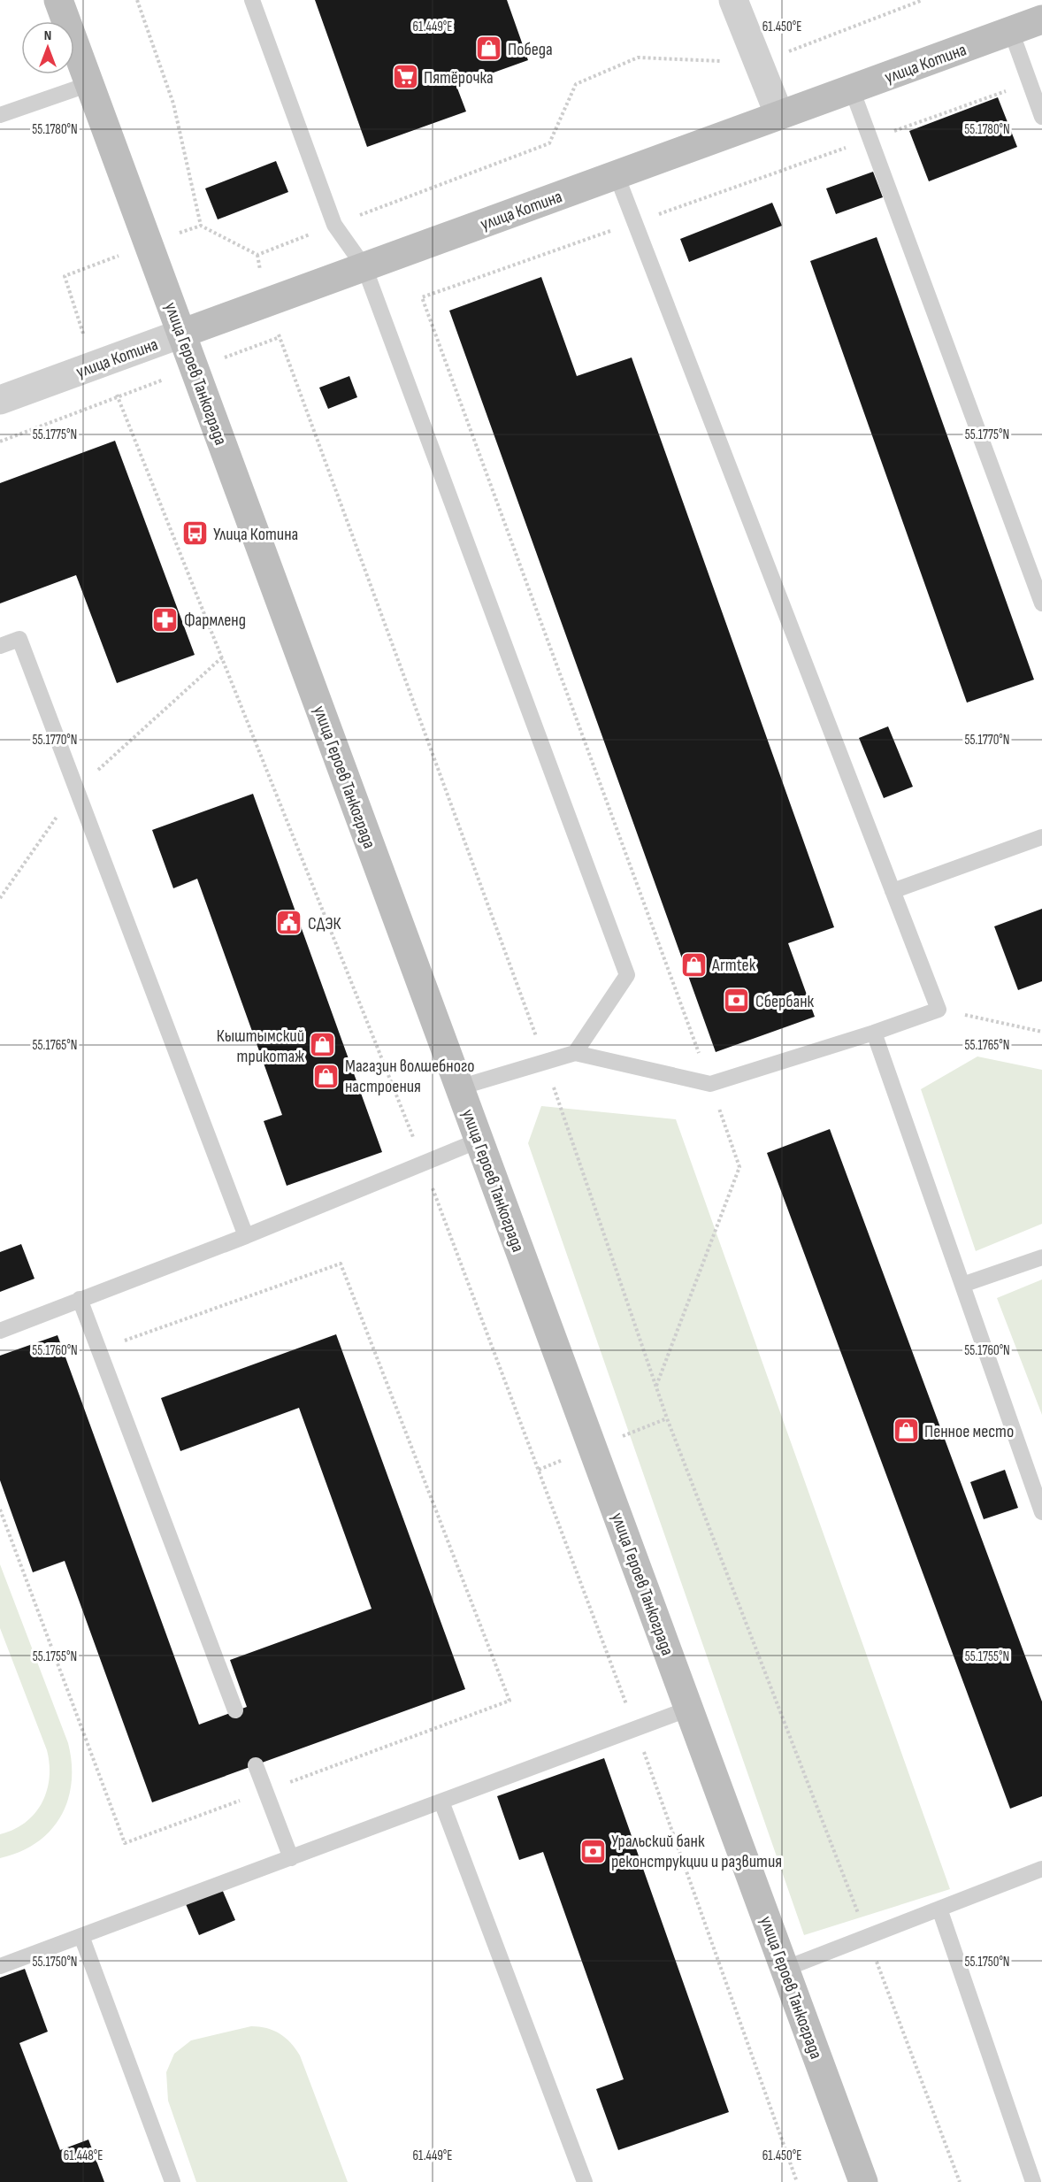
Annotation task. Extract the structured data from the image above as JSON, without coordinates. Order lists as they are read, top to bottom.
{
  "streets": {
    "main road": ["улица Котина", "улица Героев Танкограда"]
  },
  "crossings": [
    ["улица Котина", "улица Героев Танкограда"]
  ],
  "places": {
    "shop": [
      "Победа",
      "Armtek",
      "Кыштымский трикотаж",
      "Магазин волшебного настроения",
      "Пенное место"
    ],
    "supermarket": ["Пятёрочка"],
    "bus stop": ["Улица Котина"],
    "pharmacy": ["Фармленд"],
    "public building": ["СДЭК"],
    "bank": ["Сбербанк", "Уральский банк реконструкции и развития"]
  },
  "north": "top",
  "coordinates": [
    "61.449°E",
    "61.450°E",
    "55.1780°N",
    "55.1775°N",
    "55.1770°N",
    "55.1765°N",
    "55.1760°N",
    "55.1755°N",
    "55.1750°N",
    "61.448°E"
  ]
}
